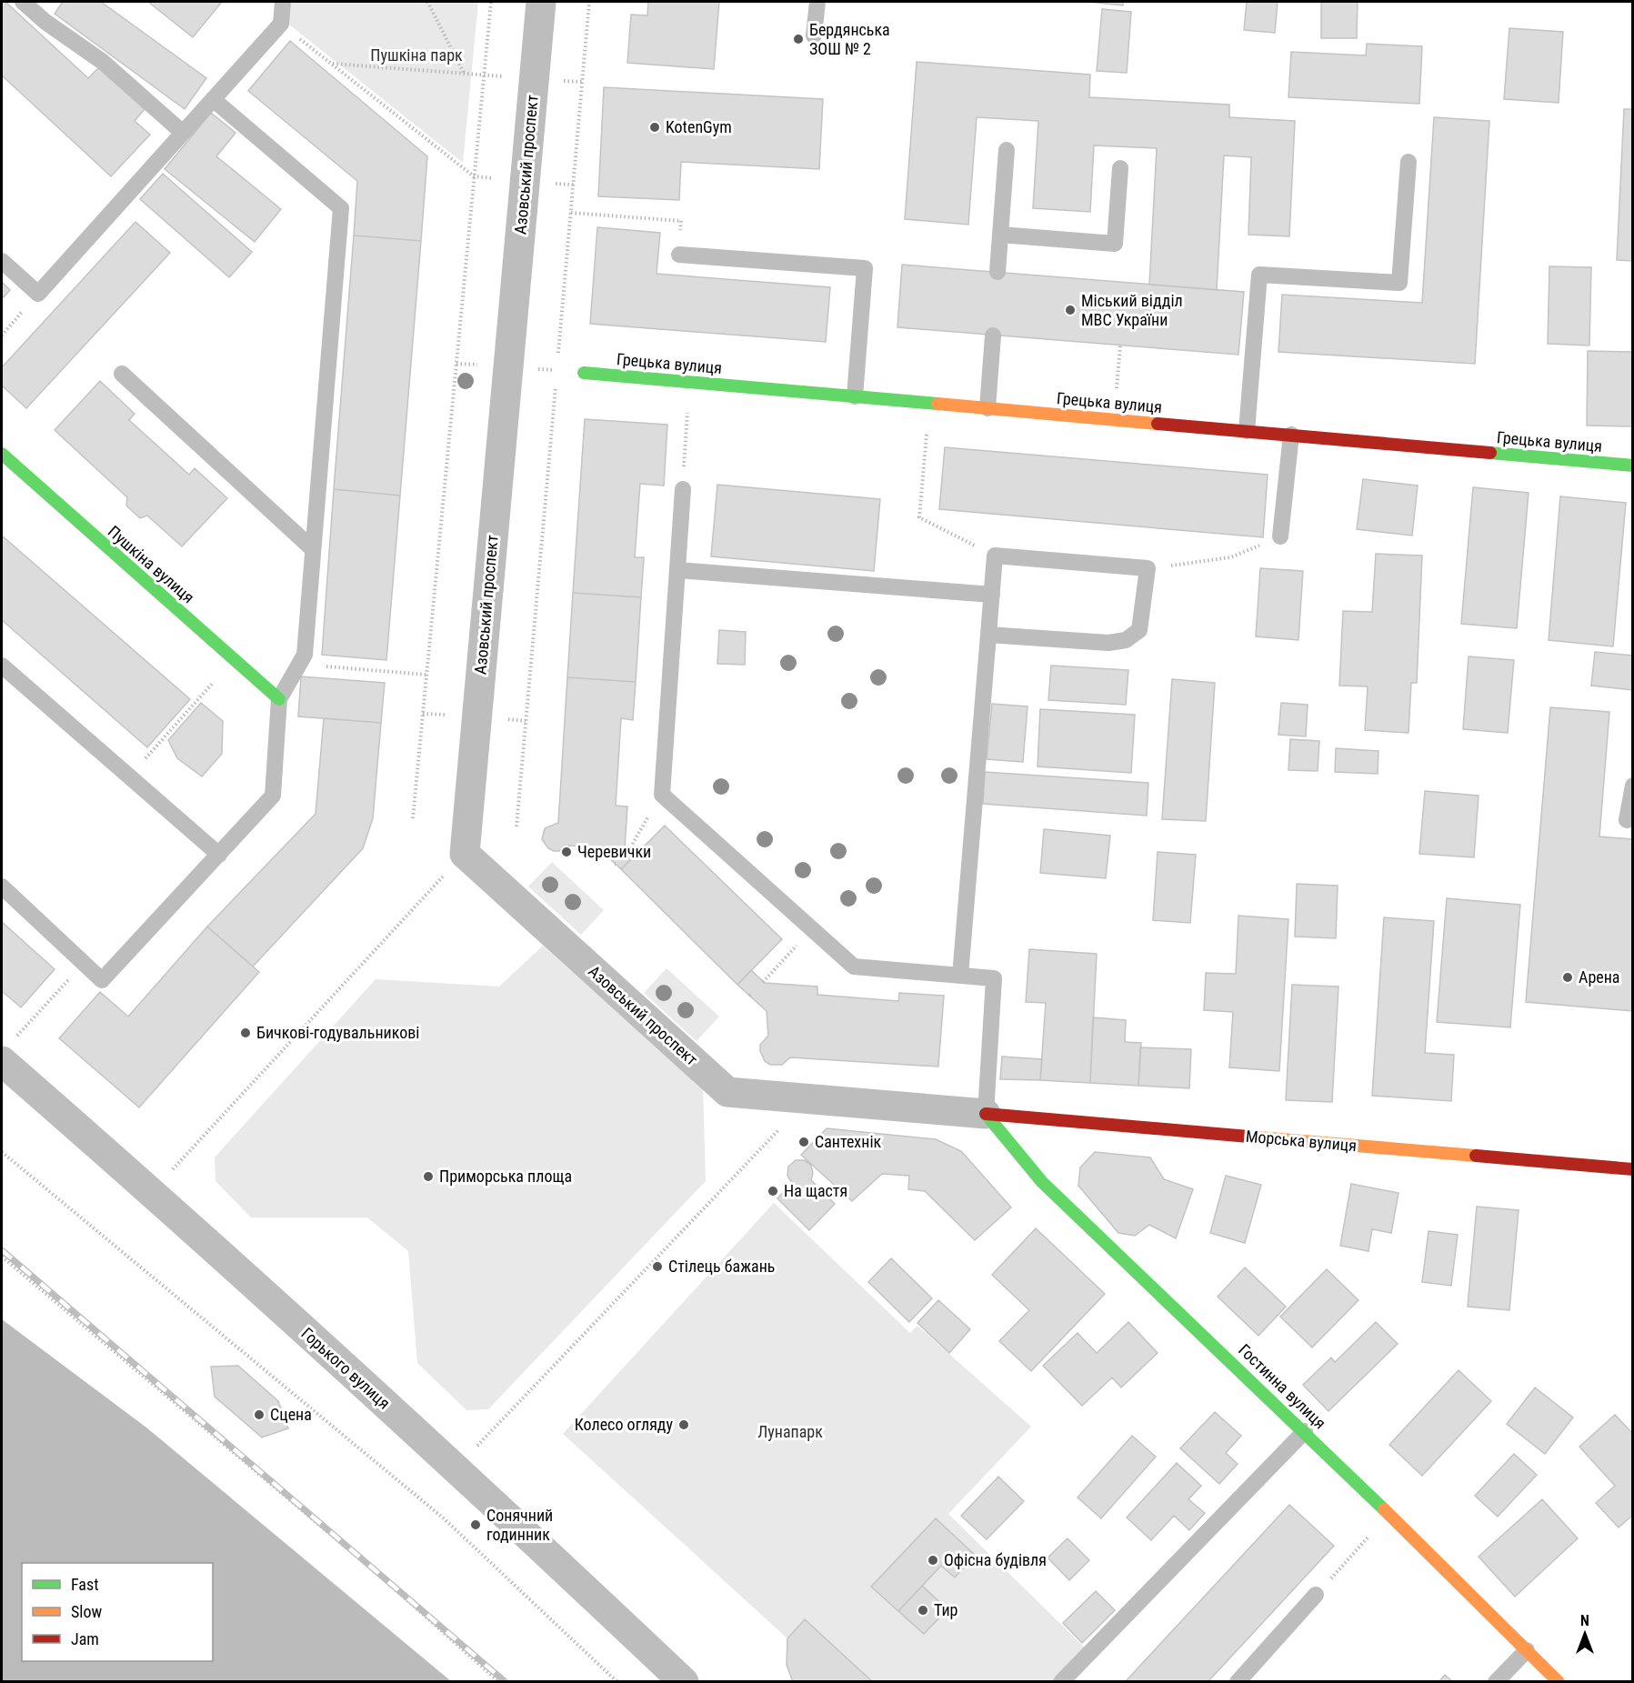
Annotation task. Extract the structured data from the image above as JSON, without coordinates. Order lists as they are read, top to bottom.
{
  "streets": {
    "street": [
      "Азовський проспект",
      "Грецька вулиця",
      "Пушкіна вулиця",
      "Морська вулиця",
      "Горького вулиця",
      "Гостинна вулиця"
    ]
  },
  "crossings": [
    ["Морська вулиця", "Гостинна вулиця"]
  ],
  "parks": ["Пушкіна парк", "Лунапарк"],
  "places": [
    "Бердянська ЗОШ № 2",
    "KotenGym",
    "Міський відділ МВС України",
    "Черевички",
    "Арена",
    "Бичкові-годувальникові",
    "Сантехнік",
    "Приморська площа",
    "На щастя",
    "Стілець бажань",
    "Сцена",
    "Колесо огляду",
    "Сонячний годинник",
    "Офісна будівля",
    "Тир"
  ],
  "legend": ["Fast", "Slow", "Jam"],
  "north": "top"
}
